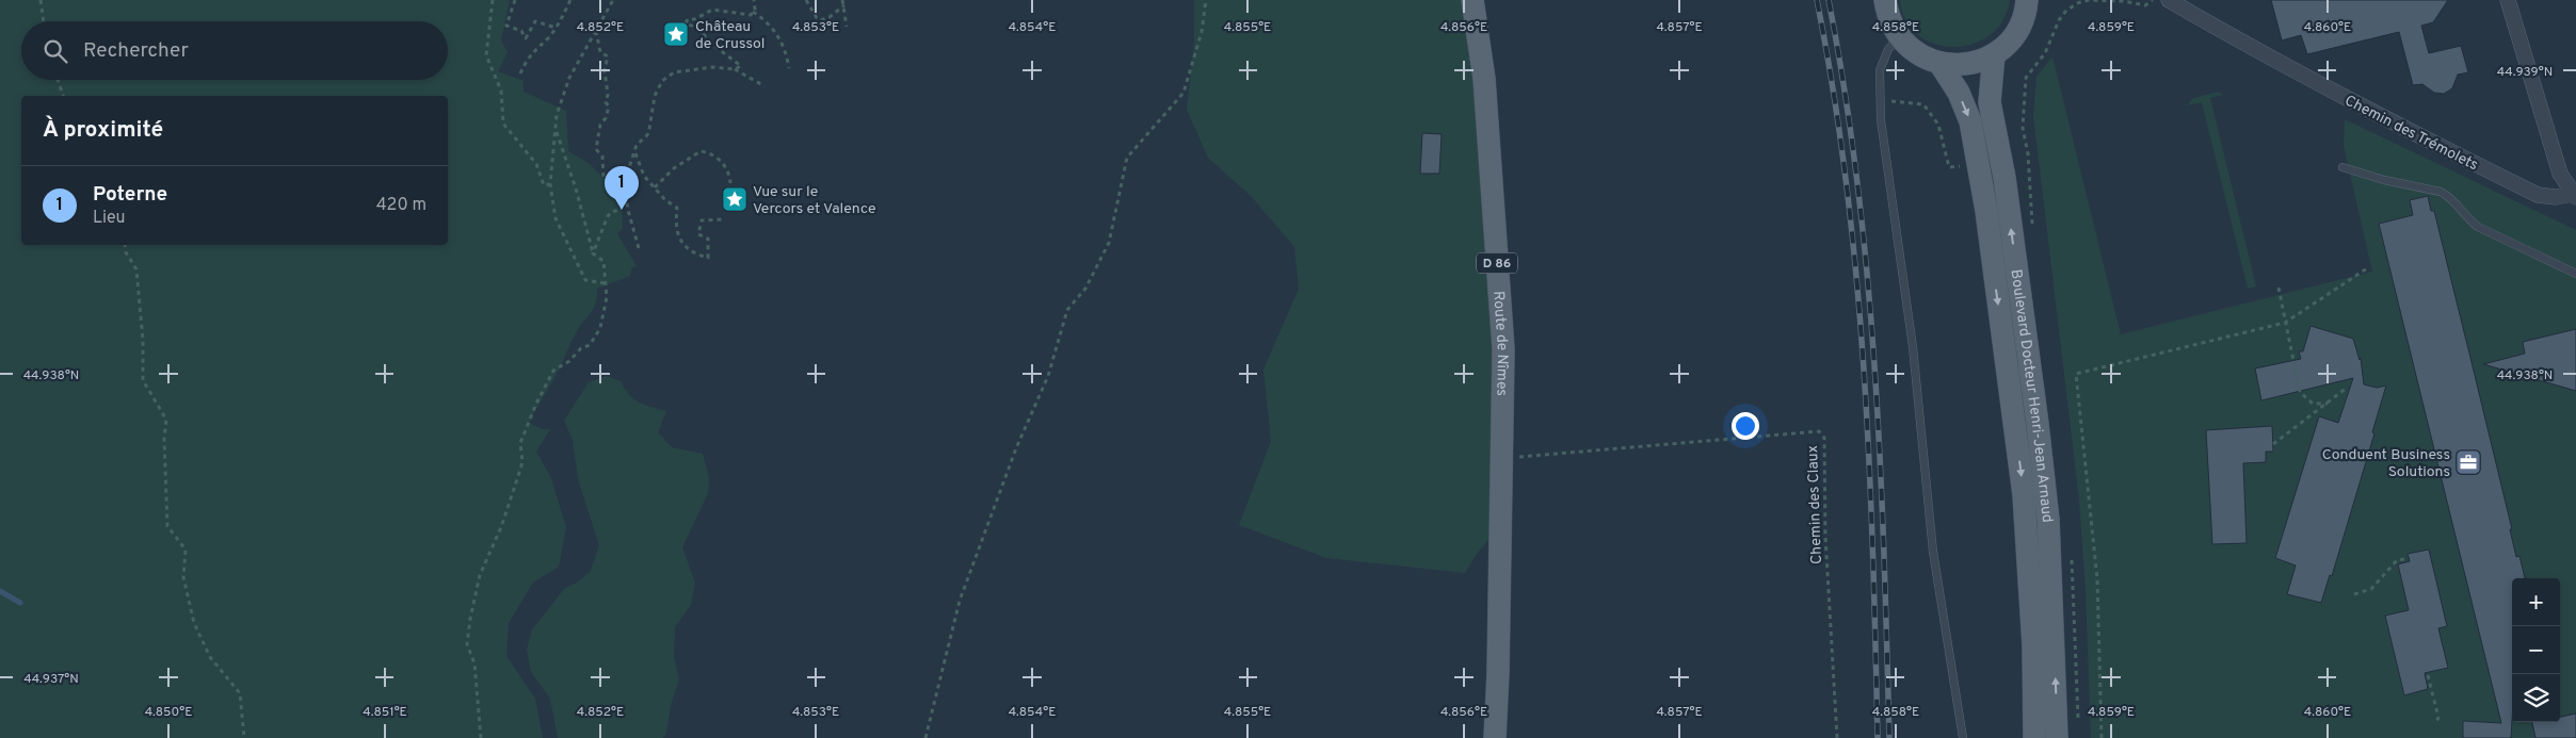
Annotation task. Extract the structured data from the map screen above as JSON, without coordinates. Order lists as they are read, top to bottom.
{
  "streets": {
    "main road": ["D 86", "Route de Nîmes", "Boulevard Docteur Henri-Jean Arnaud"],
    "street": ["Chemin des Trémolets"],
    "path": ["Chemin des Claux"]
  },
  "crossings": [
    ["Route de Nîmes", "Chemin des Claux"]
  ],
  "places": {
    "place": ["Château de Crussol", "Vue sur le Vercors et Valence"],
    "office": ["Conduent Business Solutions"]
  },
  "page": {
    "search": "Rechercher",
    "heading": "À proximité",
    "list": [
      {
        "mark": "1",
        "name": "Poterne",
        "note": "Lieu",
        "value": "420 m"
      }
    ],
    "pins": "1",
    "map_buttons": ["+", "−"]
  },
  "coordinates": [
    "4.852°E",
    "4.853°E",
    "4.854°E",
    "4.855°E",
    "4.856°E",
    "4.857°E",
    "4.858°E",
    "4.859°E",
    "4.860°E",
    "44.939°N",
    "44.938°N",
    "44.937°N",
    "4.850°E",
    "4.851°E"
  ]
}
